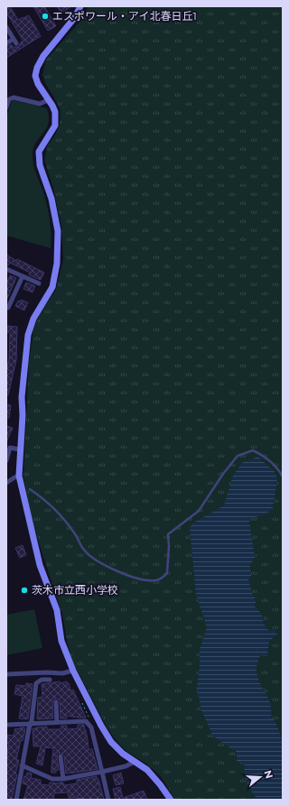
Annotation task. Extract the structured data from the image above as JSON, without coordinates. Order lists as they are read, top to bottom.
{
  "places": ["エスポワール・アイ北春日丘1", "茨木市立西小学校"],
  "north": "right"
}
